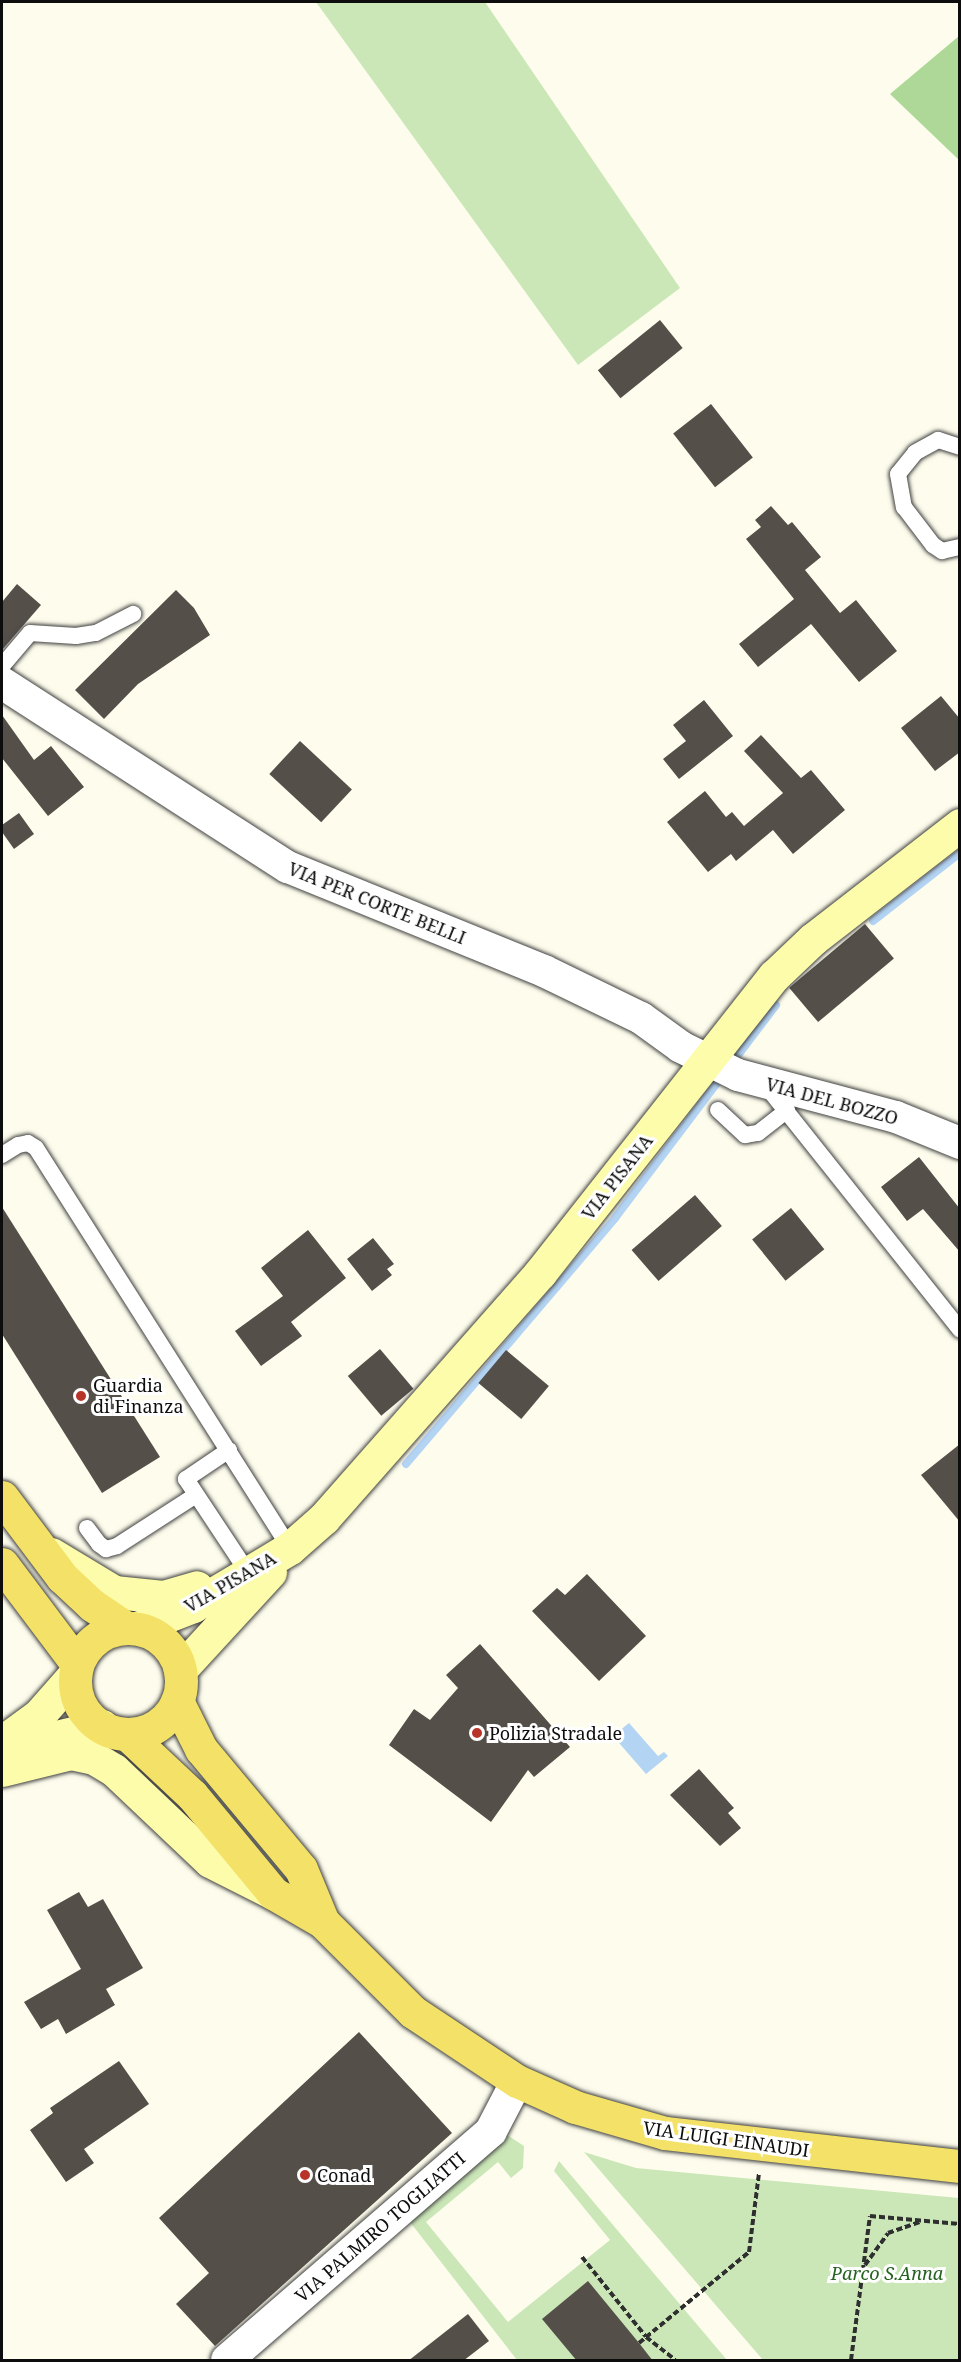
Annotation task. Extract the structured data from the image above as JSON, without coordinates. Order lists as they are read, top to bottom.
{
  "streets": {
    "main road": ["VIA PISANA", "VIA LUIGI EINAUDI"],
    "street": ["VIA PER CORTE BELLI", "VIA DEL BOZZO", "VIA PALMIRO TOGLIATTI"]
  },
  "crossings": [
    ["VIA PER CORTE BELLI", "VIA DEL BOZZO"],
    ["VIA PER CORTE BELLI", "VIA PISANA"],
    ["VIA DEL BOZZO", "VIA PISANA"],
    ["VIA PISANA", "VIA LUIGI EINAUDI"],
    ["VIA LUIGI EINAUDI", "VIA PALMIRO TOGLIATTI"]
  ],
  "parks": ["Parco S.Anna"],
  "places": ["Guardia di Finanza", "Polizia Stradale", "Conad"]
}
